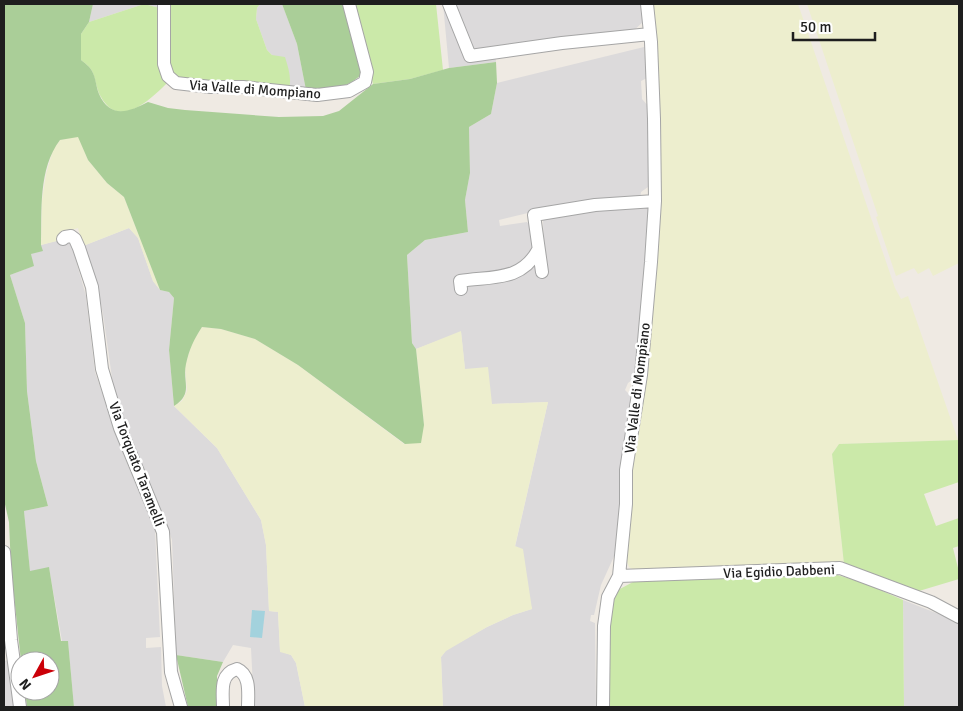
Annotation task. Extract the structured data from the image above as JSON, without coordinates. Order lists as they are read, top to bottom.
{
  "streets": {
    "street": ["Via Valle di Mompiano", "Via Torquato Taramelli", "Via Egidio Dabbeni"]
  },
  "crossings": [
    ["Via Valle di Mompiano", "Via Egidio Dabbeni"]
  ],
  "scale_bar": "50 m",
  "north": "bottom left"
}
